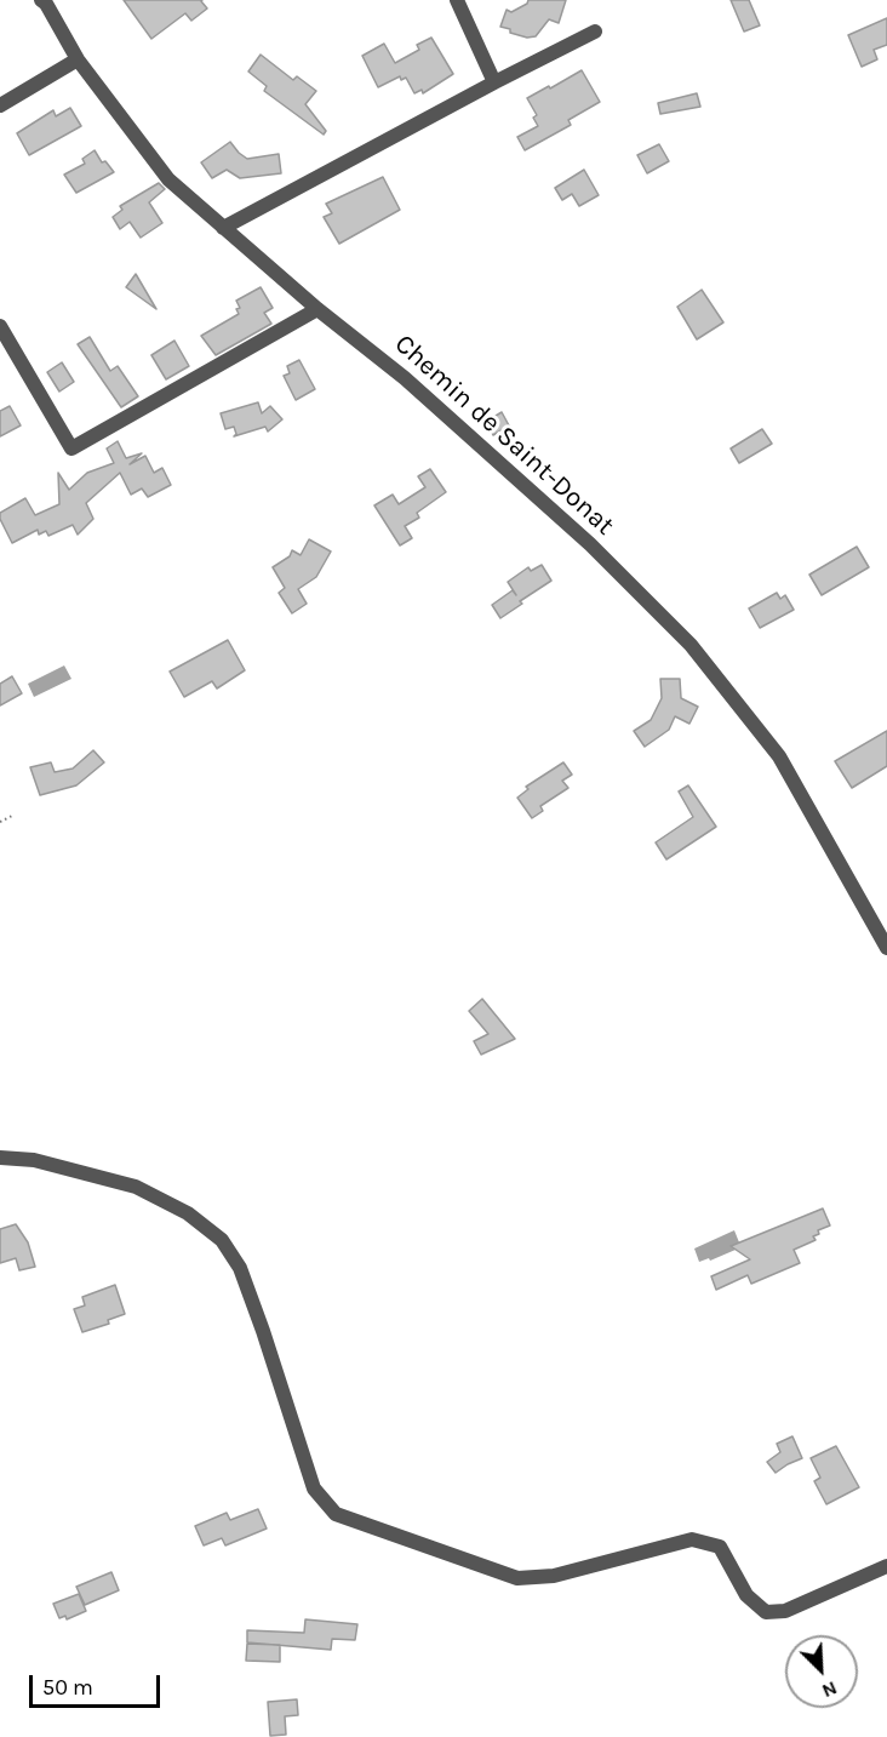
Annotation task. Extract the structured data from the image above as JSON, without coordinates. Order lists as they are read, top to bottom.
{
  "streets": {
    "street": ["Chemin de Saint-Donat"]
  },
  "scale_bar": "50 m",
  "north": "bottom right"
}
